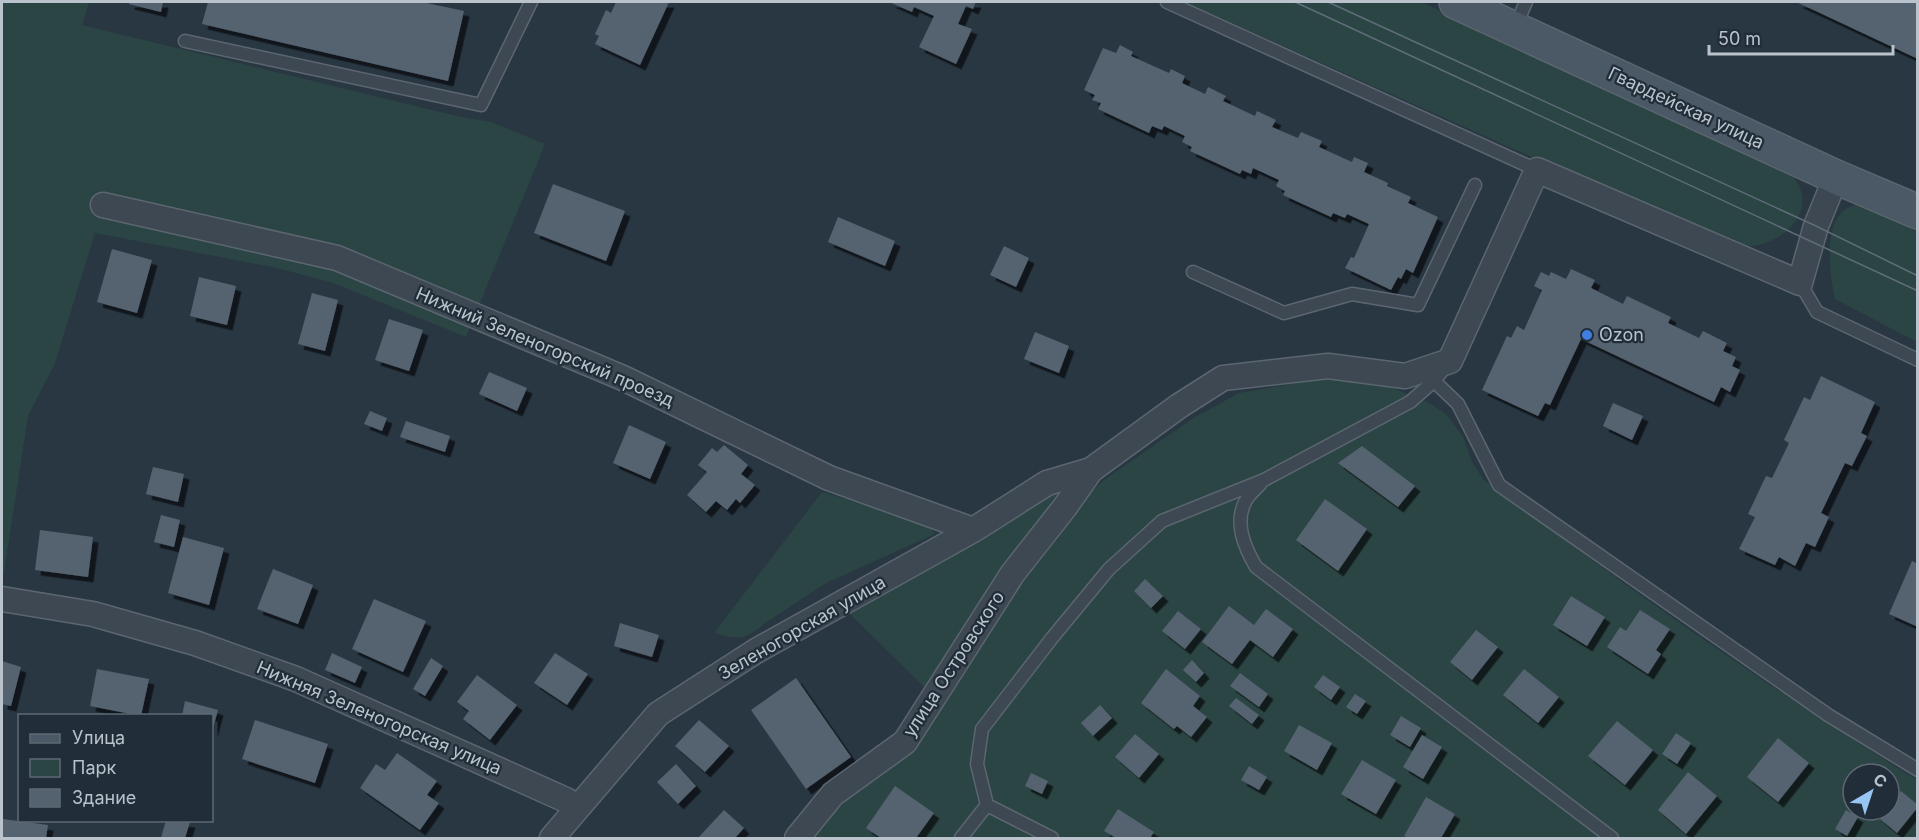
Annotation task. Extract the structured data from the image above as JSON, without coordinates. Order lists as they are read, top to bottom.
{
  "streets": {
    "street": [
      "Гвардейская улица",
      "Нижний Зеленогорский проезд",
      "Зеленогорская улица",
      "улица Островского",
      "Нижняя Зеленогорская улица"
    ]
  },
  "crossings": [
    ["Нижний Зеленогорский проезд", "Зеленогорская улица"],
    ["Зеленогорская улица", "улица Островского"],
    ["Зеленогорская улица", "Нижняя Зеленогорская улица"]
  ],
  "places": ["Ozon"],
  "legend": ["Улица", "Парк", "Здание"],
  "scale_bar": "50 m",
  "north": "top right"
}
